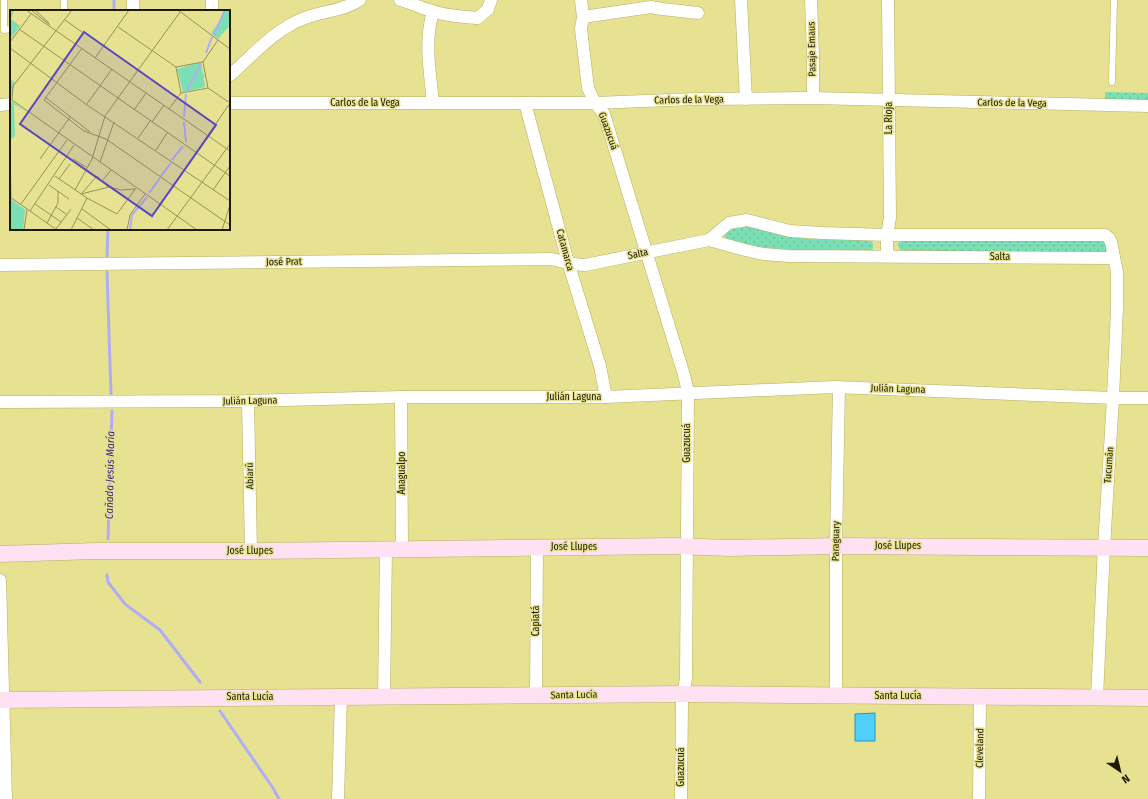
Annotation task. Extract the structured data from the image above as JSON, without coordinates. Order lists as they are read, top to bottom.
{
  "streets": {
    "street": [
      "Pasaje Emaus",
      "Carlos de la Vega",
      "La Rioja",
      "Guazucuá",
      "Catamarca",
      "Salta",
      "José Prat",
      "Julián Laguna",
      "Tucumán",
      "Anagualpo",
      "Abiarú",
      "Paraguary",
      "José Llupes",
      "Capiatá",
      "Santa Lucía",
      "Cleveland"
    ]
  },
  "crossings": [
    ["Pasaje Emaus", "Carlos de la Vega"],
    ["Carlos de la Vega", "La Rioja"],
    ["Carlos de la Vega", "Guazucuá"],
    ["Carlos de la Vega", "Catamarca"],
    ["La Rioja", "Salta"],
    ["Guazucuá", "Salta"],
    ["Guazucuá", "Julián Laguna"],
    ["Guazucuá", "José Llupes"],
    ["Guazucuá", "Santa Lucía"],
    ["Catamarca", "Salta"],
    ["Catamarca", "José Prat"],
    ["Catamarca", "Julián Laguna"],
    ["Salta", "José Prat"],
    ["Salta", "Tucumán"],
    ["Julián Laguna", "Tucumán"],
    ["Julián Laguna", "Anagualpo"],
    ["Julián Laguna", "Abiarú"],
    ["Julián Laguna", "Paraguary"],
    ["Tucumán", "José Llupes"],
    ["Tucumán", "Santa Lucía"],
    ["Anagualpo", "José Llupes"],
    ["Anagualpo", "Santa Lucía"],
    ["Abiarú", "José Llupes"],
    ["Paraguary", "José Llupes"],
    ["Paraguary", "Santa Lucía"],
    ["José Llupes", "Capiatá"],
    ["Capiatá", "Santa Lucía"],
    ["Santa Lucía", "Cleveland"]
  ],
  "water": ["Cañada Jesús María"],
  "north": "bottom right"
}
